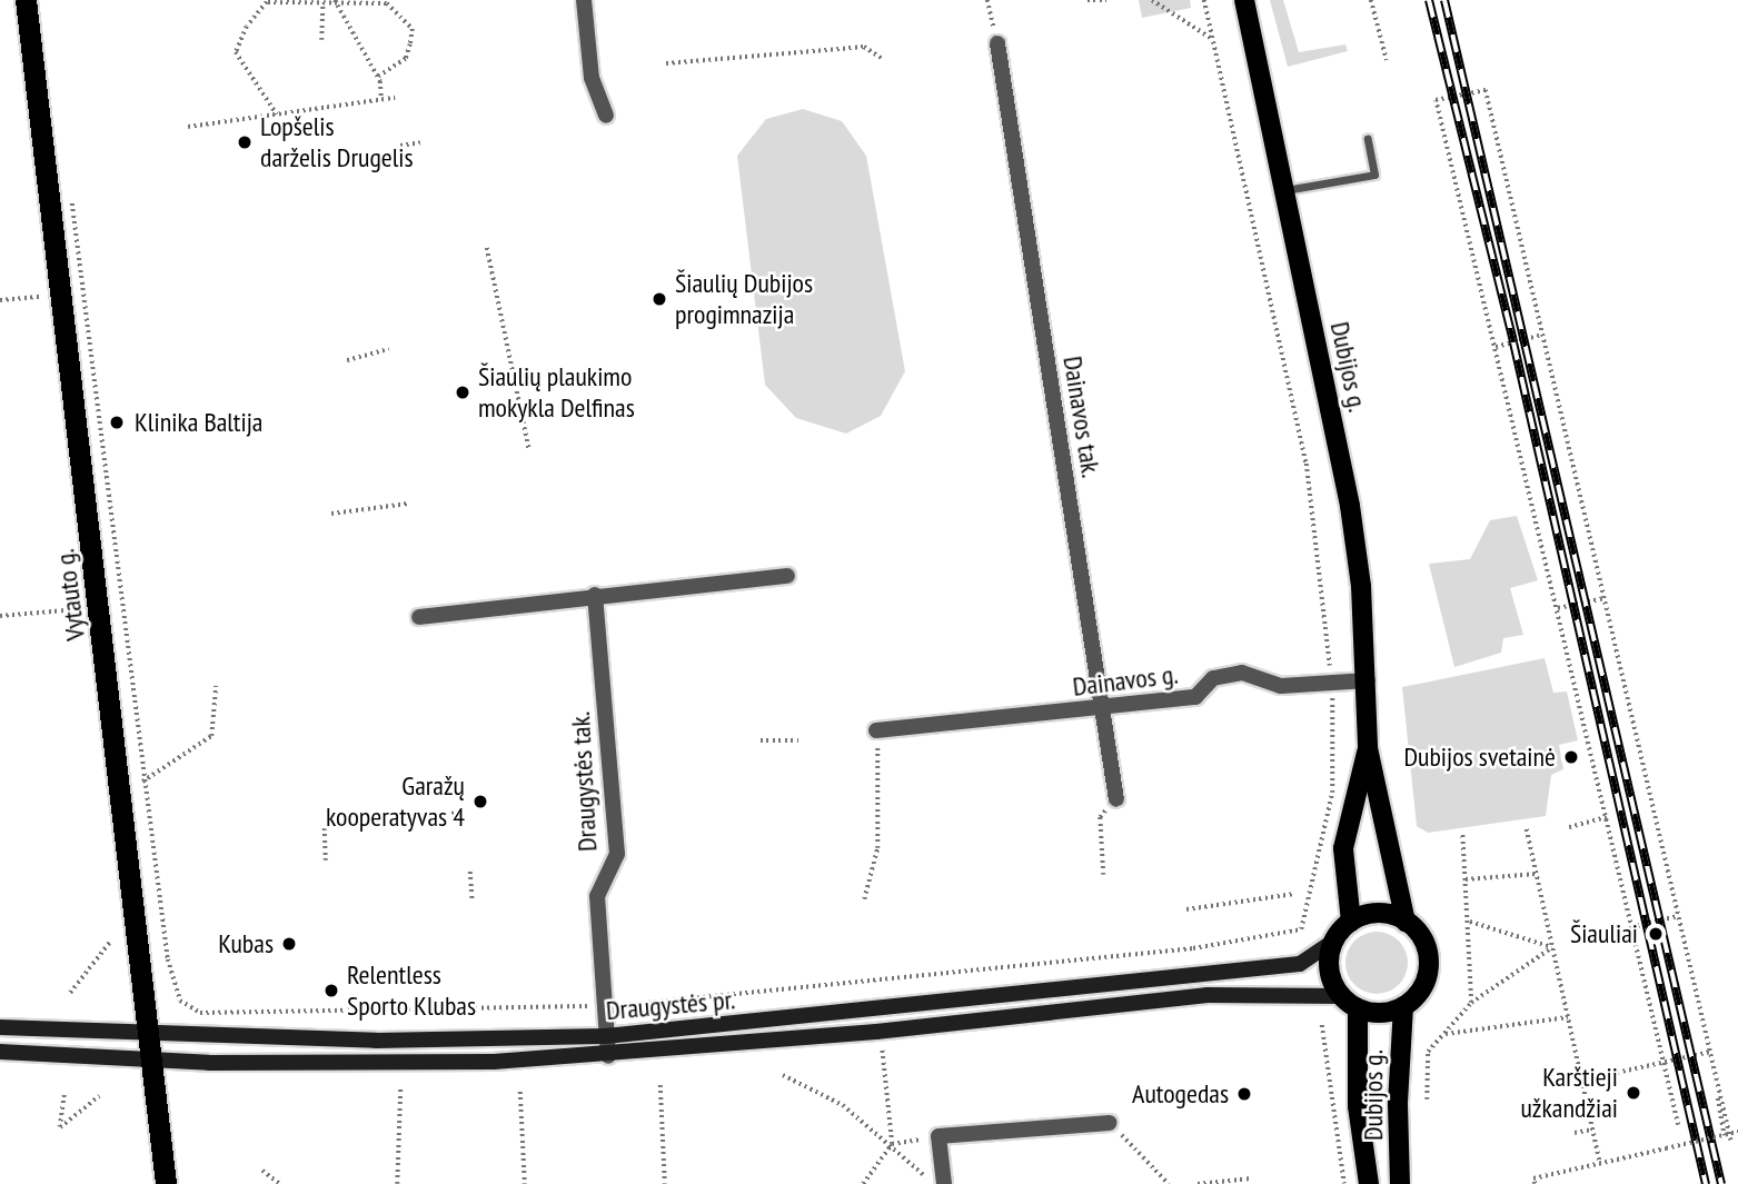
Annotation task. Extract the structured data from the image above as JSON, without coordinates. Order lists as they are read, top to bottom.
{
  "streets": {
    "highway": ["Vytauto g."],
    "main road": ["Dubijos g.", "Draugystės pr."],
    "street": ["Dainavos tak.", "Dainavos g.", "Draugystės tak."]
  },
  "crossings": [
    ["Dubijos g.", "Dainavos g."],
    ["Dubijos g.", "Draugystės pr."],
    ["Dainavos tak.", "Dainavos g."],
    ["Vytauto g.", "Draugystės pr."],
    ["Draugystės tak.", "Draugystės pr."]
  ],
  "places": [
    "Lopšelis darželis Drugelis",
    "Šiaulių Dubijos progimnazija",
    "Šiaulių plaukimo mokykla Delfinas",
    "Klinika Baltija",
    "Dubijos svetainė",
    "Garažų kooperatyvas 4",
    "Šiauliai",
    "Kubas",
    "Relentless Sporto Klubas",
    "Karštieji užkandžiai",
    "Autogedas"
  ]
}
